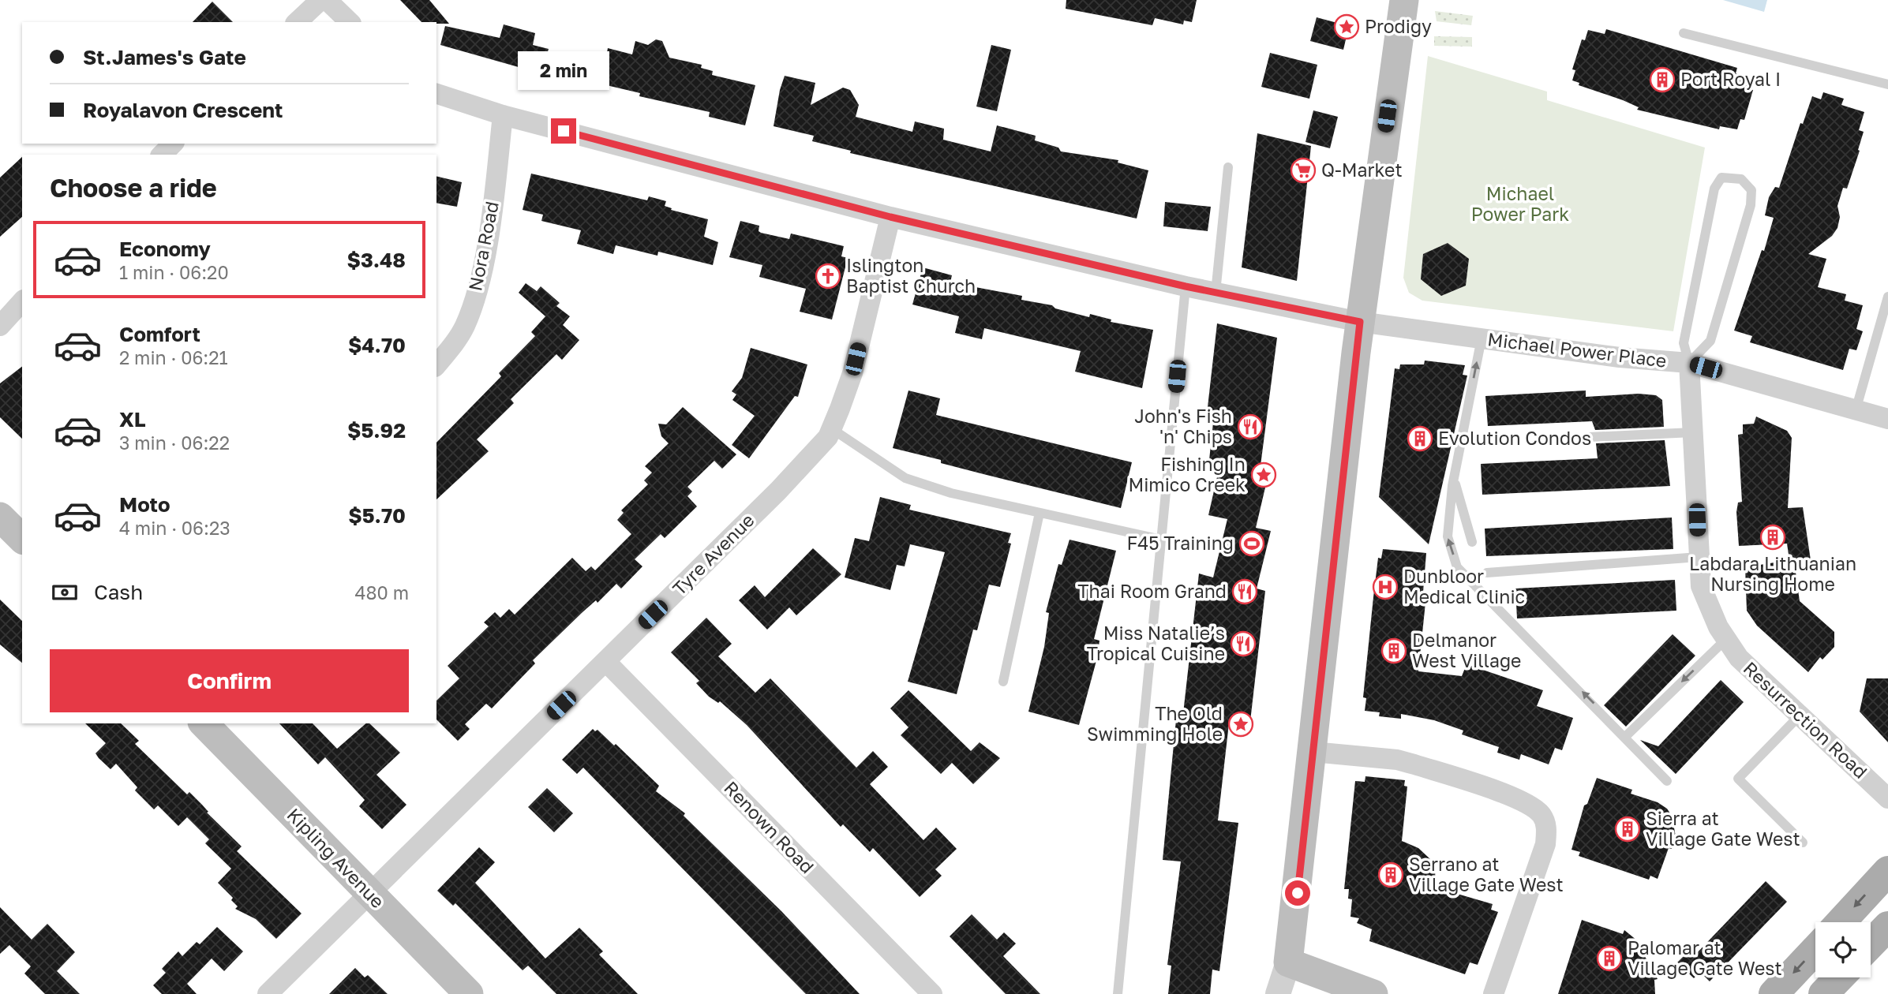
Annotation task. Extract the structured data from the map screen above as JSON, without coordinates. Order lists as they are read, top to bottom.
{
  "streets": {
    "main road": ["Kipling Avenue"],
    "street": [
      "Nora Road",
      "Michael Power Place",
      "Tyre Avenue",
      "Resurrection Road",
      "Renown Road"
    ]
  },
  "crossings": [
    ["Nora Road", "Michael Power Place"],
    ["Michael Power Place", "Tyre Avenue"],
    ["Michael Power Place", "Resurrection Road"],
    ["Tyre Avenue", "Renown Road"],
    ["Tyre Avenue", "Kipling Avenue"]
  ],
  "parks": ["Michael Power Park"],
  "places": {
    "place": ["Prodigy", "Fishing In Mimico Creek", "The Old Swimming Hole"],
    "building": [
      "Port Royal I",
      "Evolution Condos",
      "Labdara Lithuanian Nursing Home",
      "Delmanor West Village",
      "Sierra at Village Gate West",
      "Serrano at Village Gate West",
      "Palomar at Village Gate West"
    ],
    "supermarket": ["Q-Market"],
    "church": ["Islington Baptist Church"],
    "restaurant": ["John's Fish 'n' Chips", "Thai Room Grand", "Miss Natalie’s Tropical Cuisine"],
    "sports": ["F45 Training"],
    "hospital": ["Dunbloor Medical Clinic"]
  },
  "page": {
    "banner": ["St.James's Gate", "Royalavon Crescent"],
    "bubble": "2 min",
    "heading": "Choose a ride",
    "list": [
      {
        "name": "Economy",
        "note": "1 min · 06:20",
        "value": "$3.48"
      },
      {
        "name": "Comfort",
        "note": "2 min · 06:21",
        "value": "$4.70"
      },
      {
        "name": "XL",
        "note": "3 min · 06:22",
        "value": "$5.92"
      },
      {
        "name": "Moto",
        "note": "4 min · 06:23",
        "value": "$5.70"
      }
    ],
    "pay": ["Cash", "480 m"],
    "buttons": "Confirm"
  }
}
